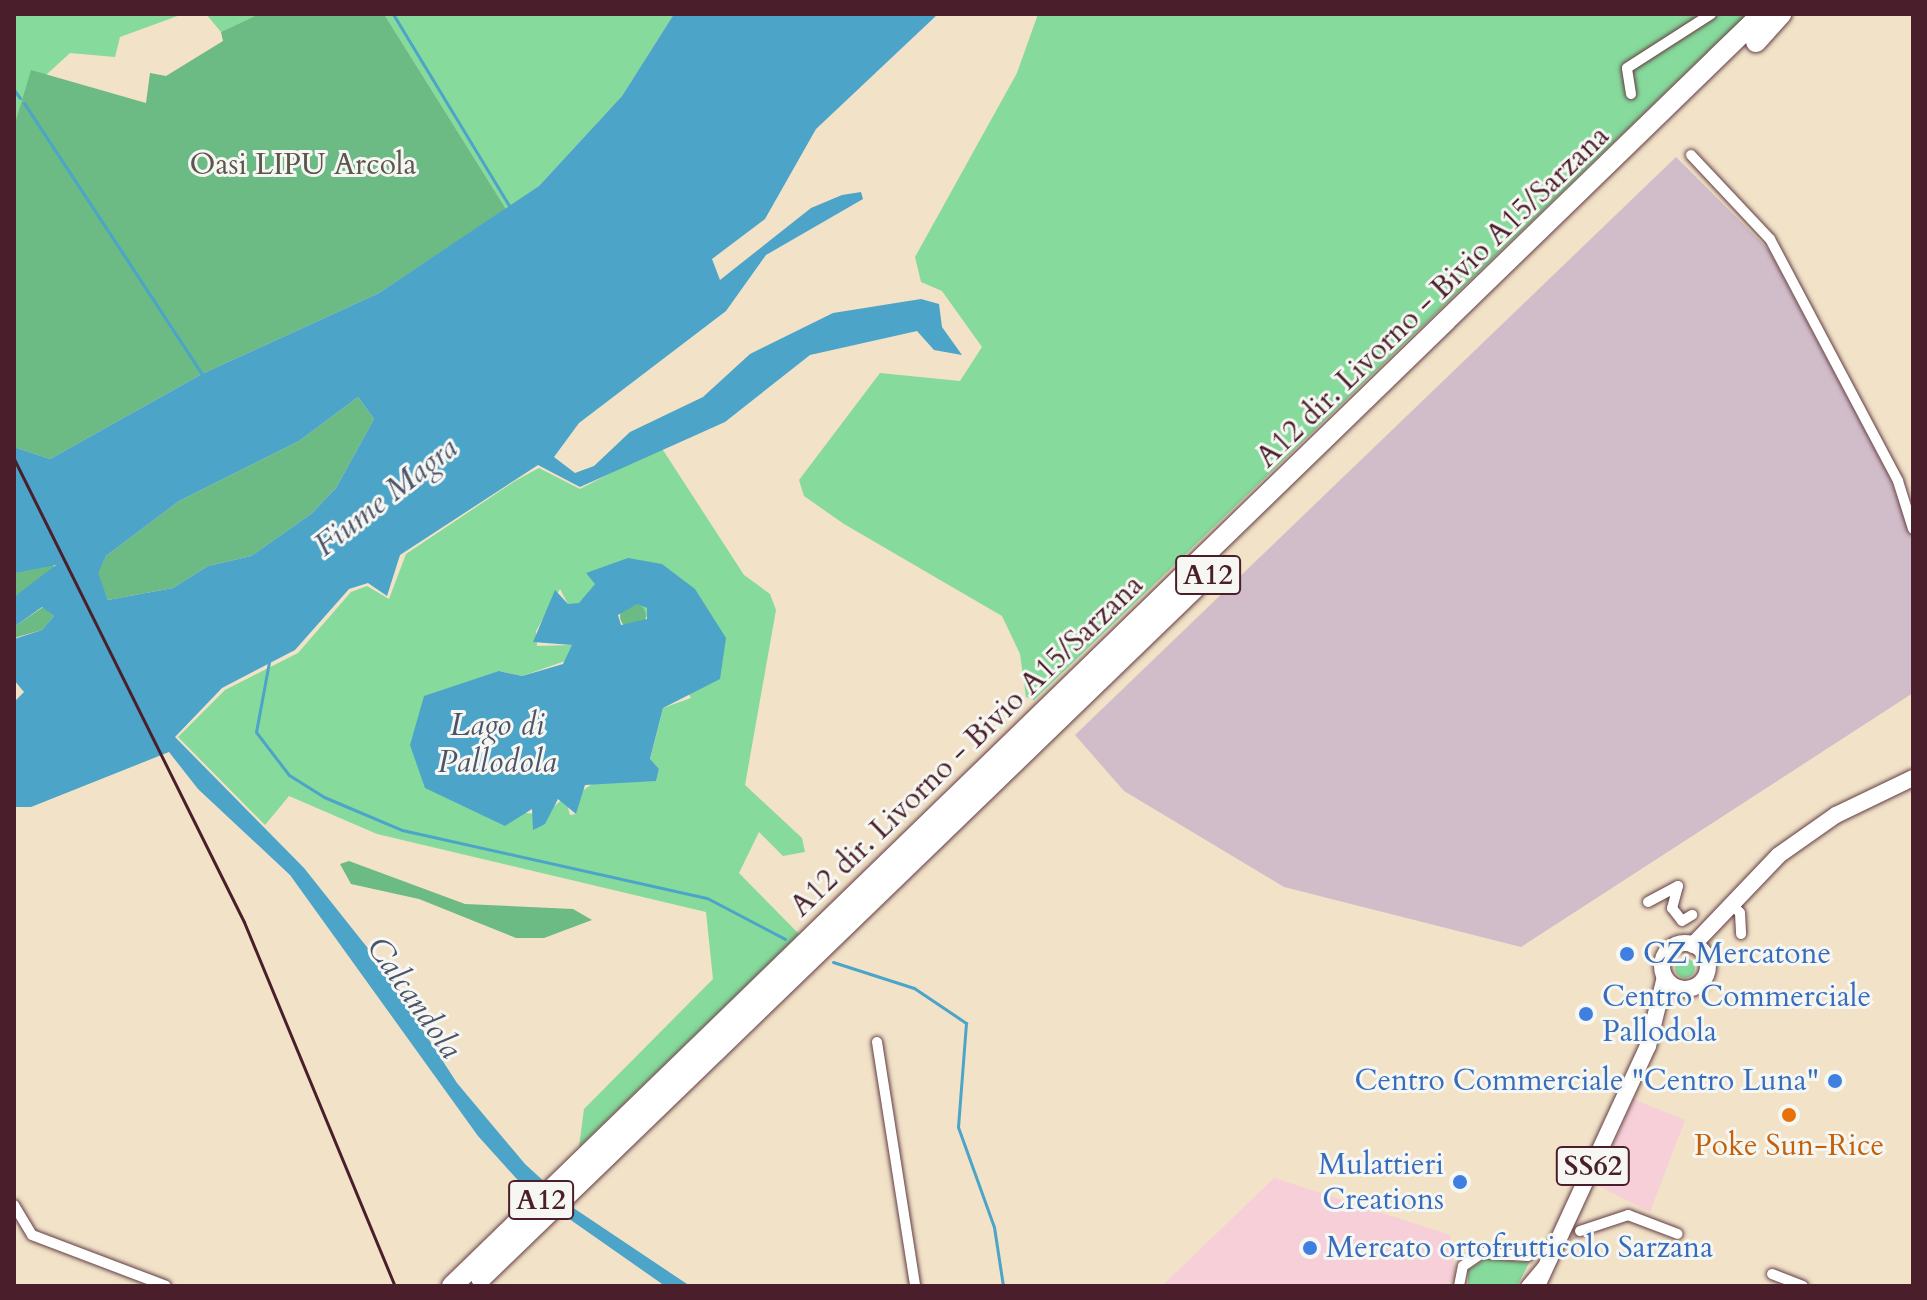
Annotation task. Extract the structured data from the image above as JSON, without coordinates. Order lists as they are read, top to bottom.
{
  "streets": {
    "highway": ["A12 dir. Livorno - Bivio A15/Sarzana", "A12"],
    "main road": ["SS62"]
  },
  "crossings": [
    ["A12 dir. Livorno - Bivio A15/Sarzana", "A12"]
  ],
  "water": ["Fiume Magra", "Lago di Pallodola", "Calcandola"],
  "parks": ["Oasi LIPU Arcola"],
  "places": [
    "CZ Mercatone",
    "Centro Commerciale Pallodola",
    "Centro Commerciale \"Centro Luna\"",
    "Poke Sun-Rice",
    "Mulattieri Creations",
    "Mercato ortofrutticolo Sarzana"
  ]
}
